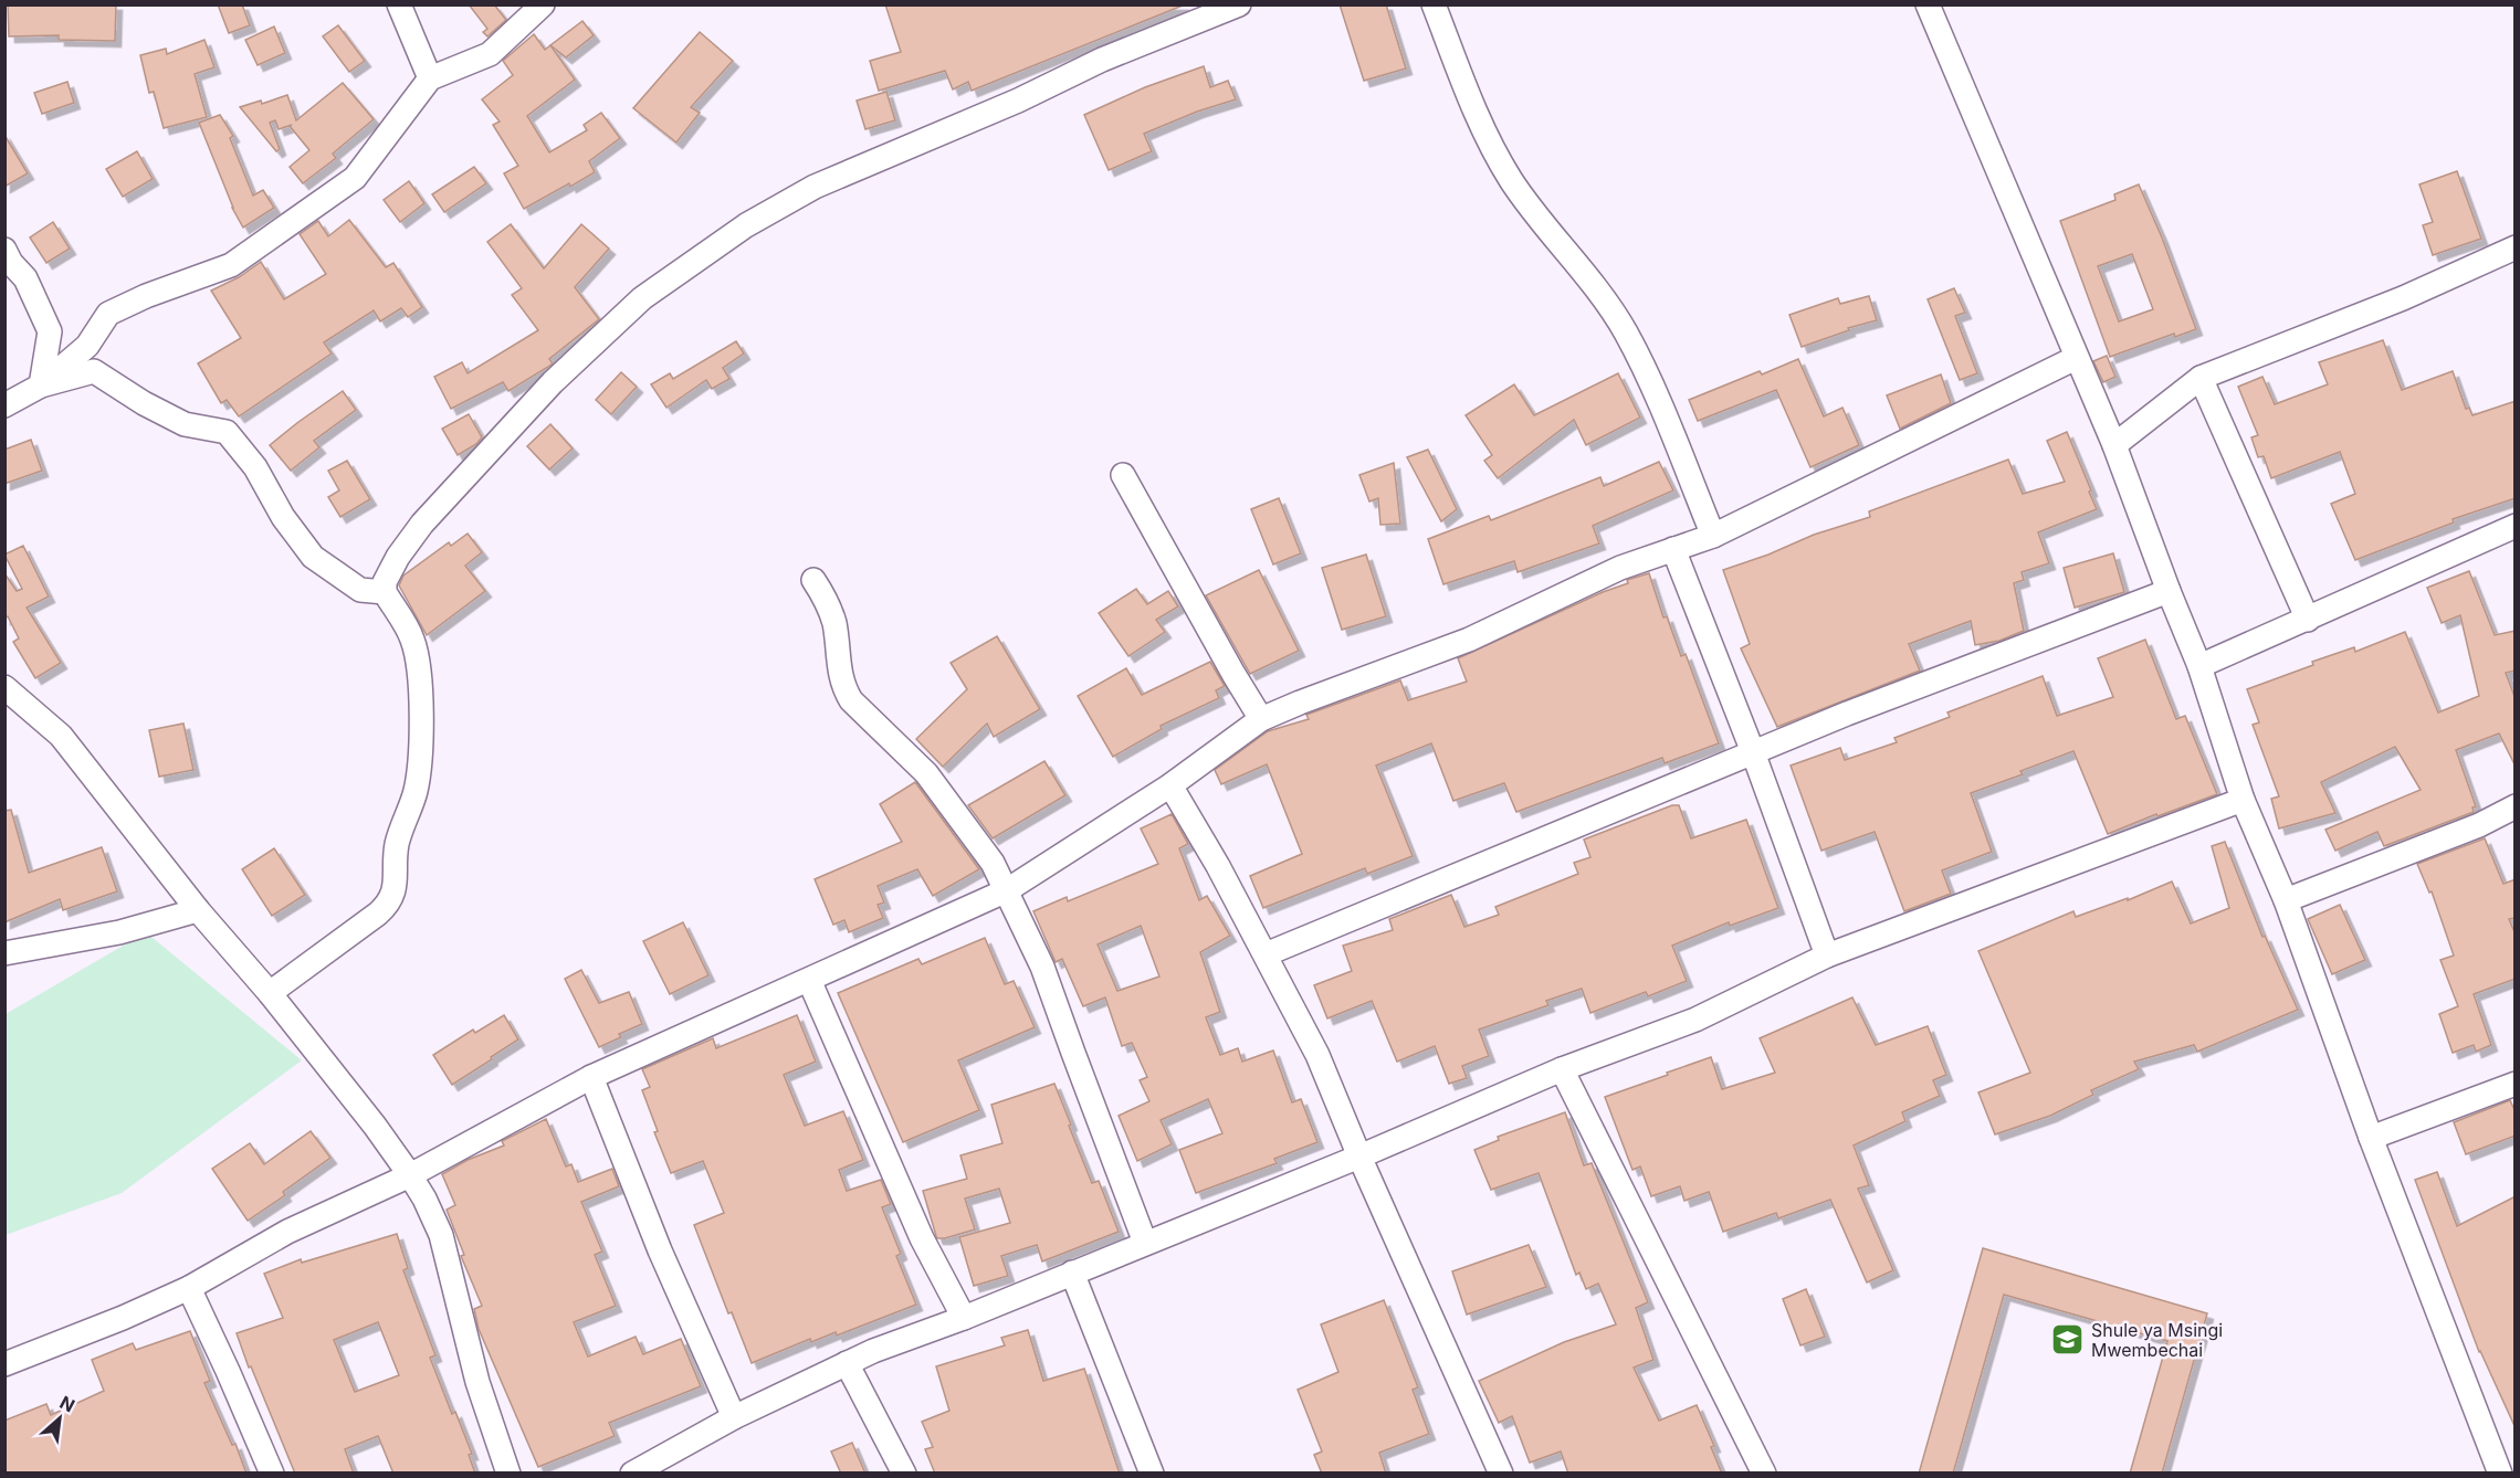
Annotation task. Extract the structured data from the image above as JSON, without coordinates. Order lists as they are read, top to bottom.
{
  "places": {
    "school or university": ["Shule ya Msingi Mwembechai"]
  },
  "north": "top right"
}
